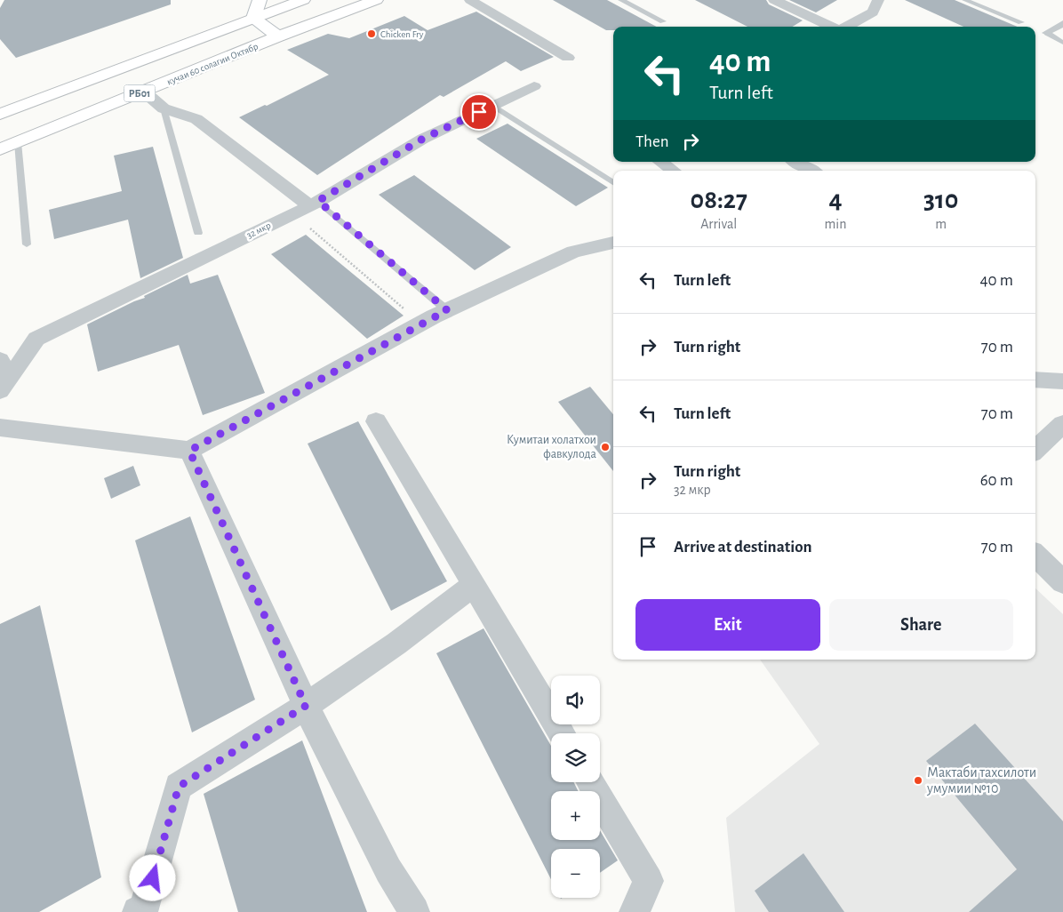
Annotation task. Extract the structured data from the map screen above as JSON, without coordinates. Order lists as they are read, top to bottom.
{
  "streets": {
    "main road": ["кучаи 60 солагии Октябр", "РБ01"],
    "street": ["32 мкр"]
  },
  "places": ["Chicken Fry", "Кумитаи холатхои фавкулода", "Мактаби тахсилоти умумии №10"],
  "page": {
    "turn": ["40 m", "Turn left"],
    "then": "Then",
    "eta": [
      "08:27",
      "Arrival",
      "4",
      "min",
      "310",
      "m"
    ],
    "list": [
      {
        "name": "Turn left",
        "value": "40 m"
      },
      {
        "name": "Turn right",
        "value": "70 m"
      },
      {
        "name": "Turn left",
        "value": "70 m"
      },
      {
        "name": "Turn right",
        "note": "32 мкр",
        "value": "60 m"
      },
      {
        "name": "Arrive at destination",
        "value": "70 m"
      }
    ],
    "buttons": ["Exit", "Share"],
    "map_buttons": ["+", "−"]
  }
}
